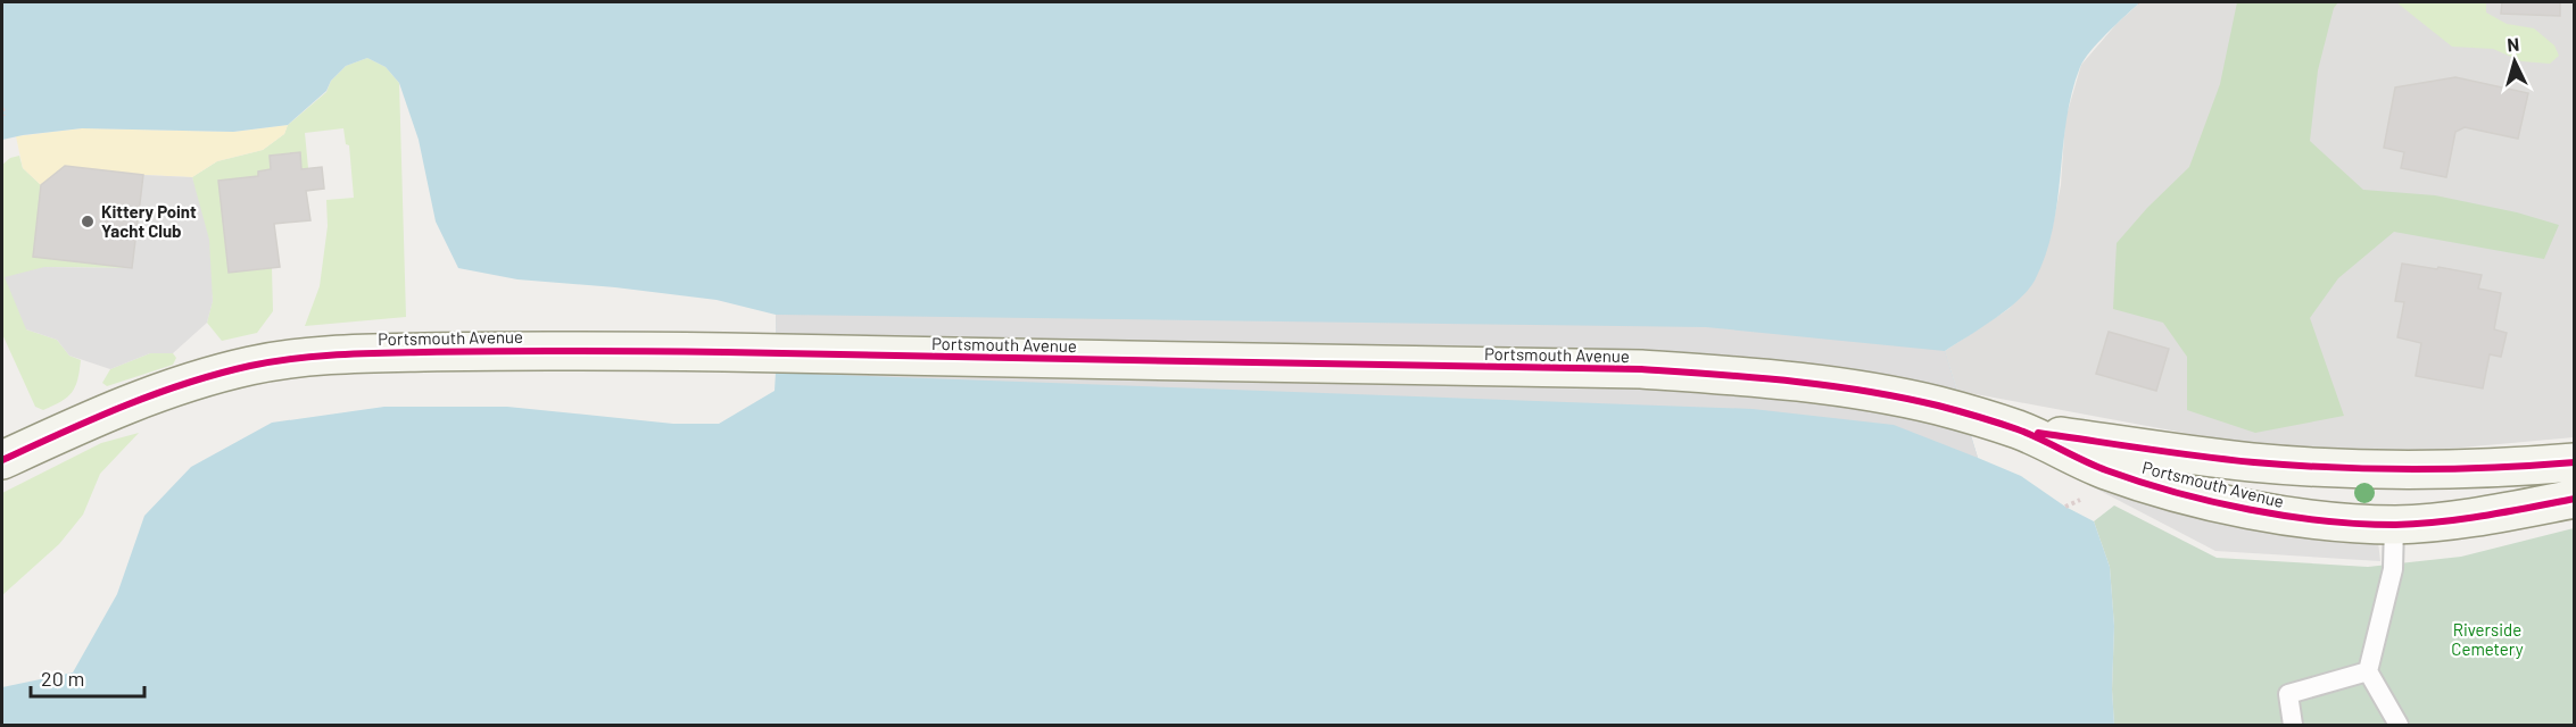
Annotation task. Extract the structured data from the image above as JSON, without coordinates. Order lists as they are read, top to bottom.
{
  "streets": {
    "main road": ["Portsmouth Avenue"]
  },
  "parks": ["Riverside Cemetery"],
  "places": ["Kittery Point Yacht Club"],
  "scale_bar": "20 m",
  "north": "top"
}
